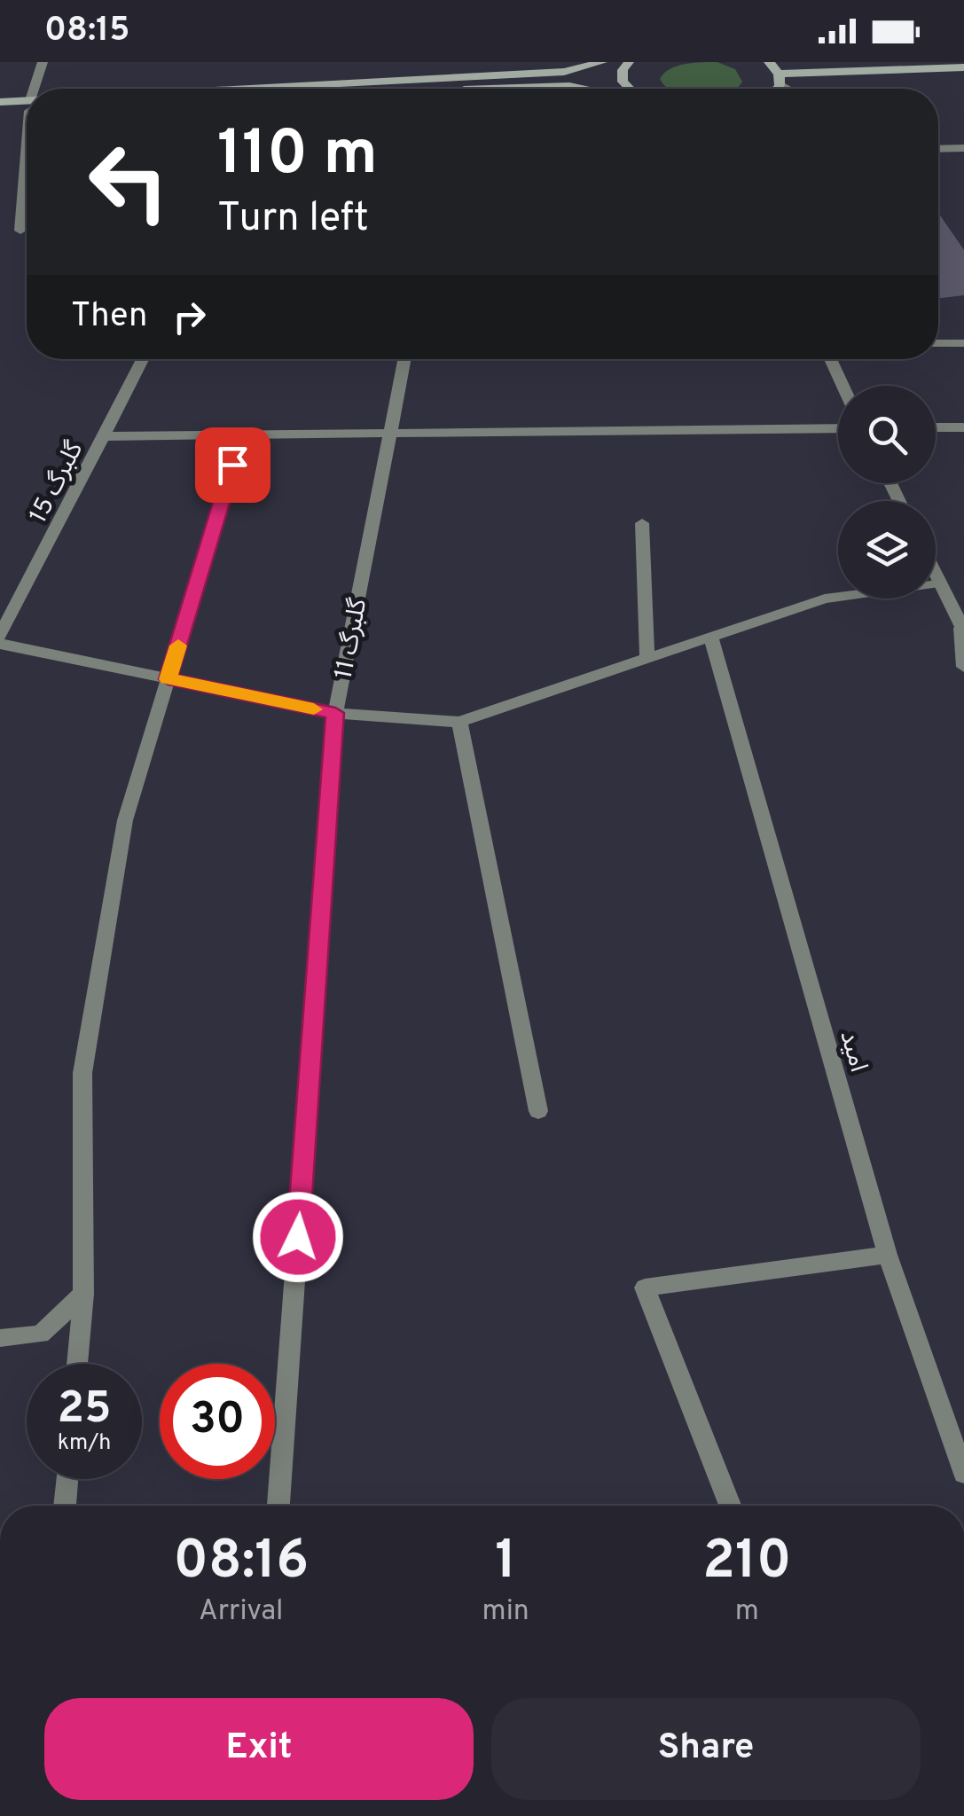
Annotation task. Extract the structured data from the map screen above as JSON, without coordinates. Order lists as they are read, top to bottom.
{
  "streets": {
    "street": ["گلبرگ 15", "گلبرگ 11", "امید"]
  },
  "page": {
    "status": "08:15",
    "turn": ["110 m", "Turn left"],
    "then": "Then",
    "speed": "25 km/h",
    "limit": "30",
    "eta": [
      "08:16",
      "Arrival",
      "1",
      "min",
      "210",
      "m"
    ],
    "buttons": ["Exit", "Share"]
  }
}
